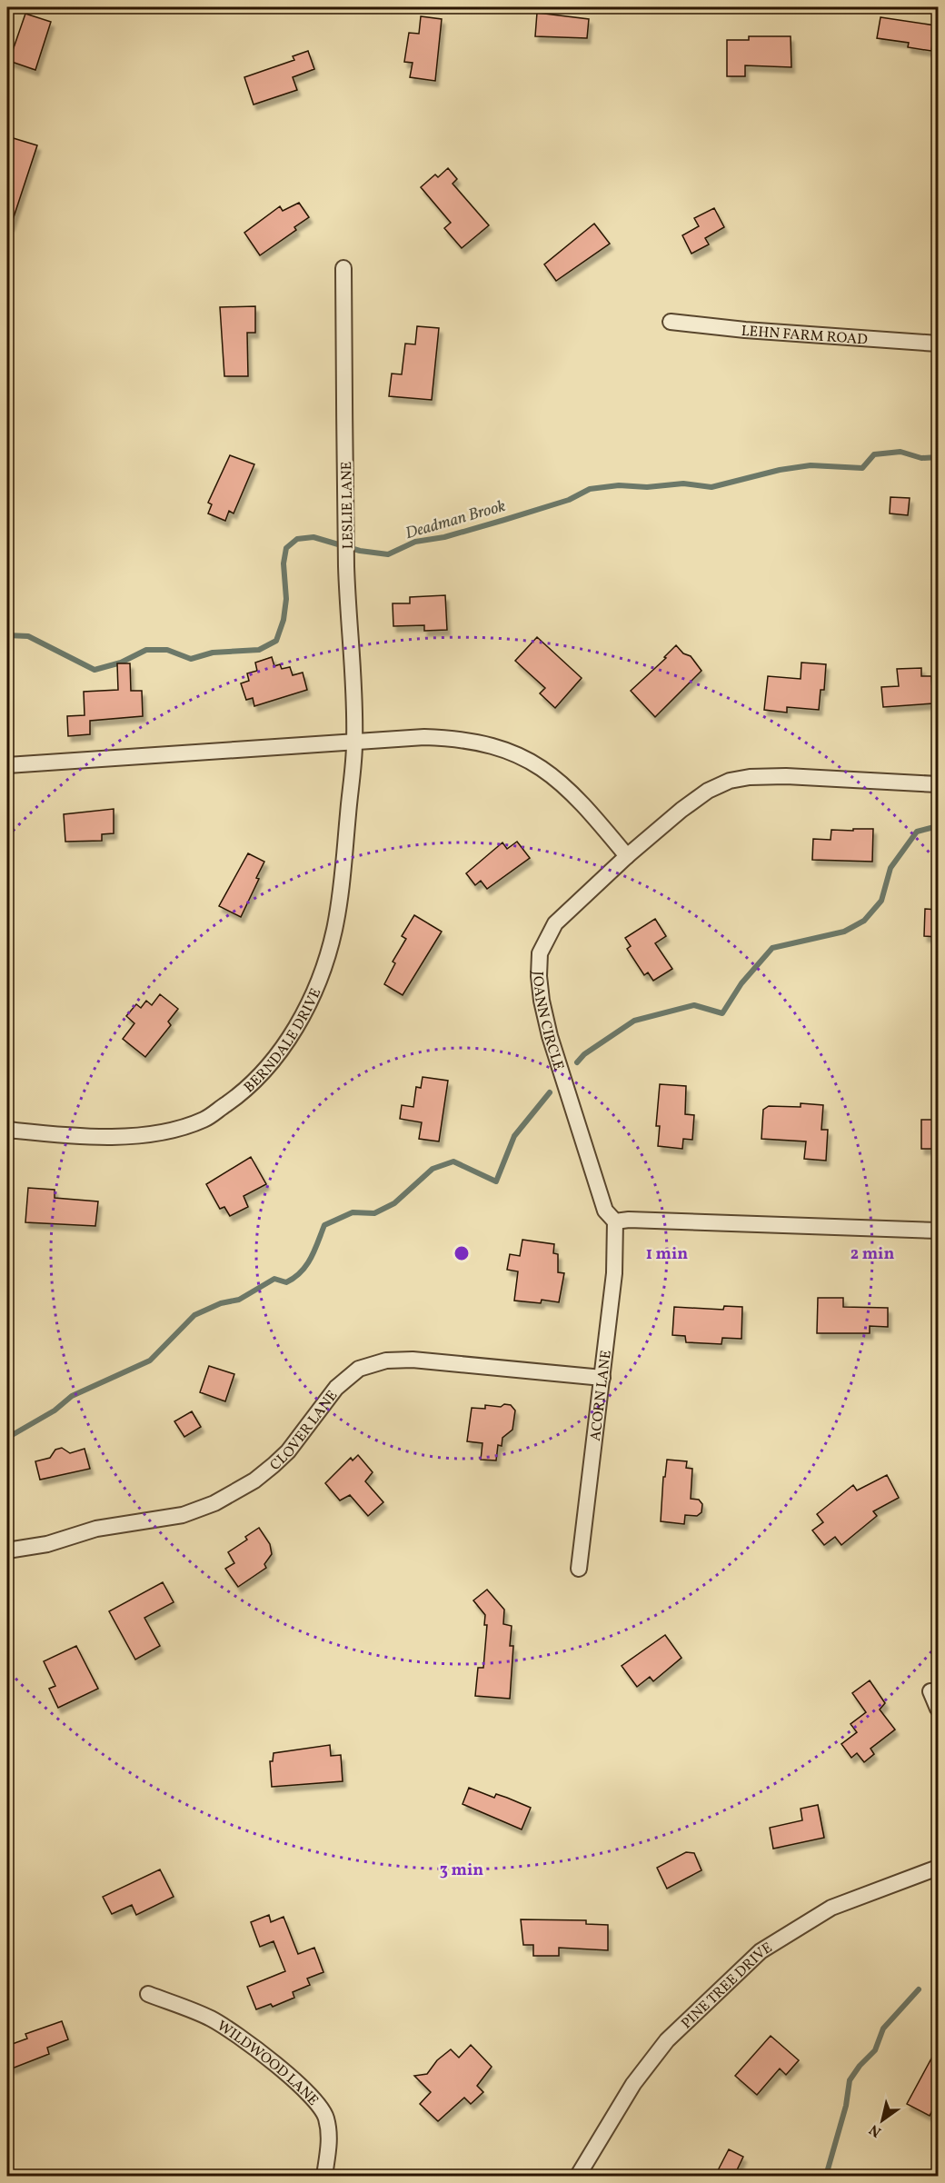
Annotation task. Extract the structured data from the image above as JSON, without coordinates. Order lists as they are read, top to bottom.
{
  "streets": {
    "street": [
      "LEHN FARM ROAD",
      "LESLIE LANE",
      "JOANN CIRCLE",
      "BERNDALE DRIVE",
      "ACORN LANE",
      "CLOVER LANE",
      "PINE TREE DRIVE",
      "WILDWOOD LANE"
    ]
  },
  "crossings": [
    ["LESLIE LANE", "BERNDALE DRIVE"],
    ["JOANN CIRCLE", "ACORN LANE"],
    ["ACORN LANE", "CLOVER LANE"]
  ],
  "water": ["Deadman Brook"],
  "north": "bottom left",
  "rings": ["1 min", "2 min", "3 min"]
}
